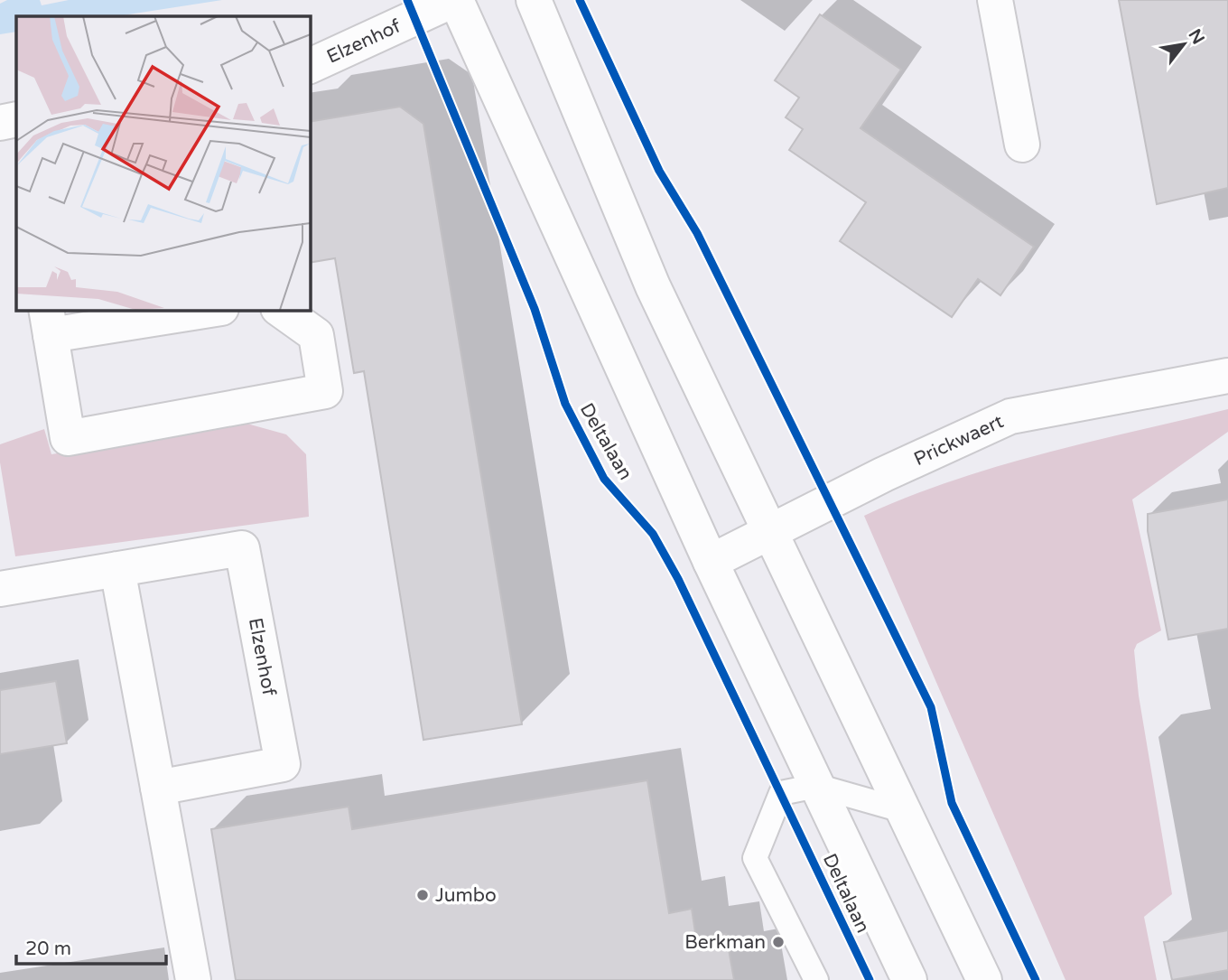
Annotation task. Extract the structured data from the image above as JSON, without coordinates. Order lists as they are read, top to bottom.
{
  "streets": {
    "street": ["Elzenhof", "Prickwaert", "Deltalaan"]
  },
  "crossings": [
    ["Elzenhof", "Deltalaan"],
    ["Prickwaert", "Deltalaan"]
  ],
  "places": ["Jumbo", "Berkman"],
  "scale_bar": "20 m",
  "north": "top right"
}
